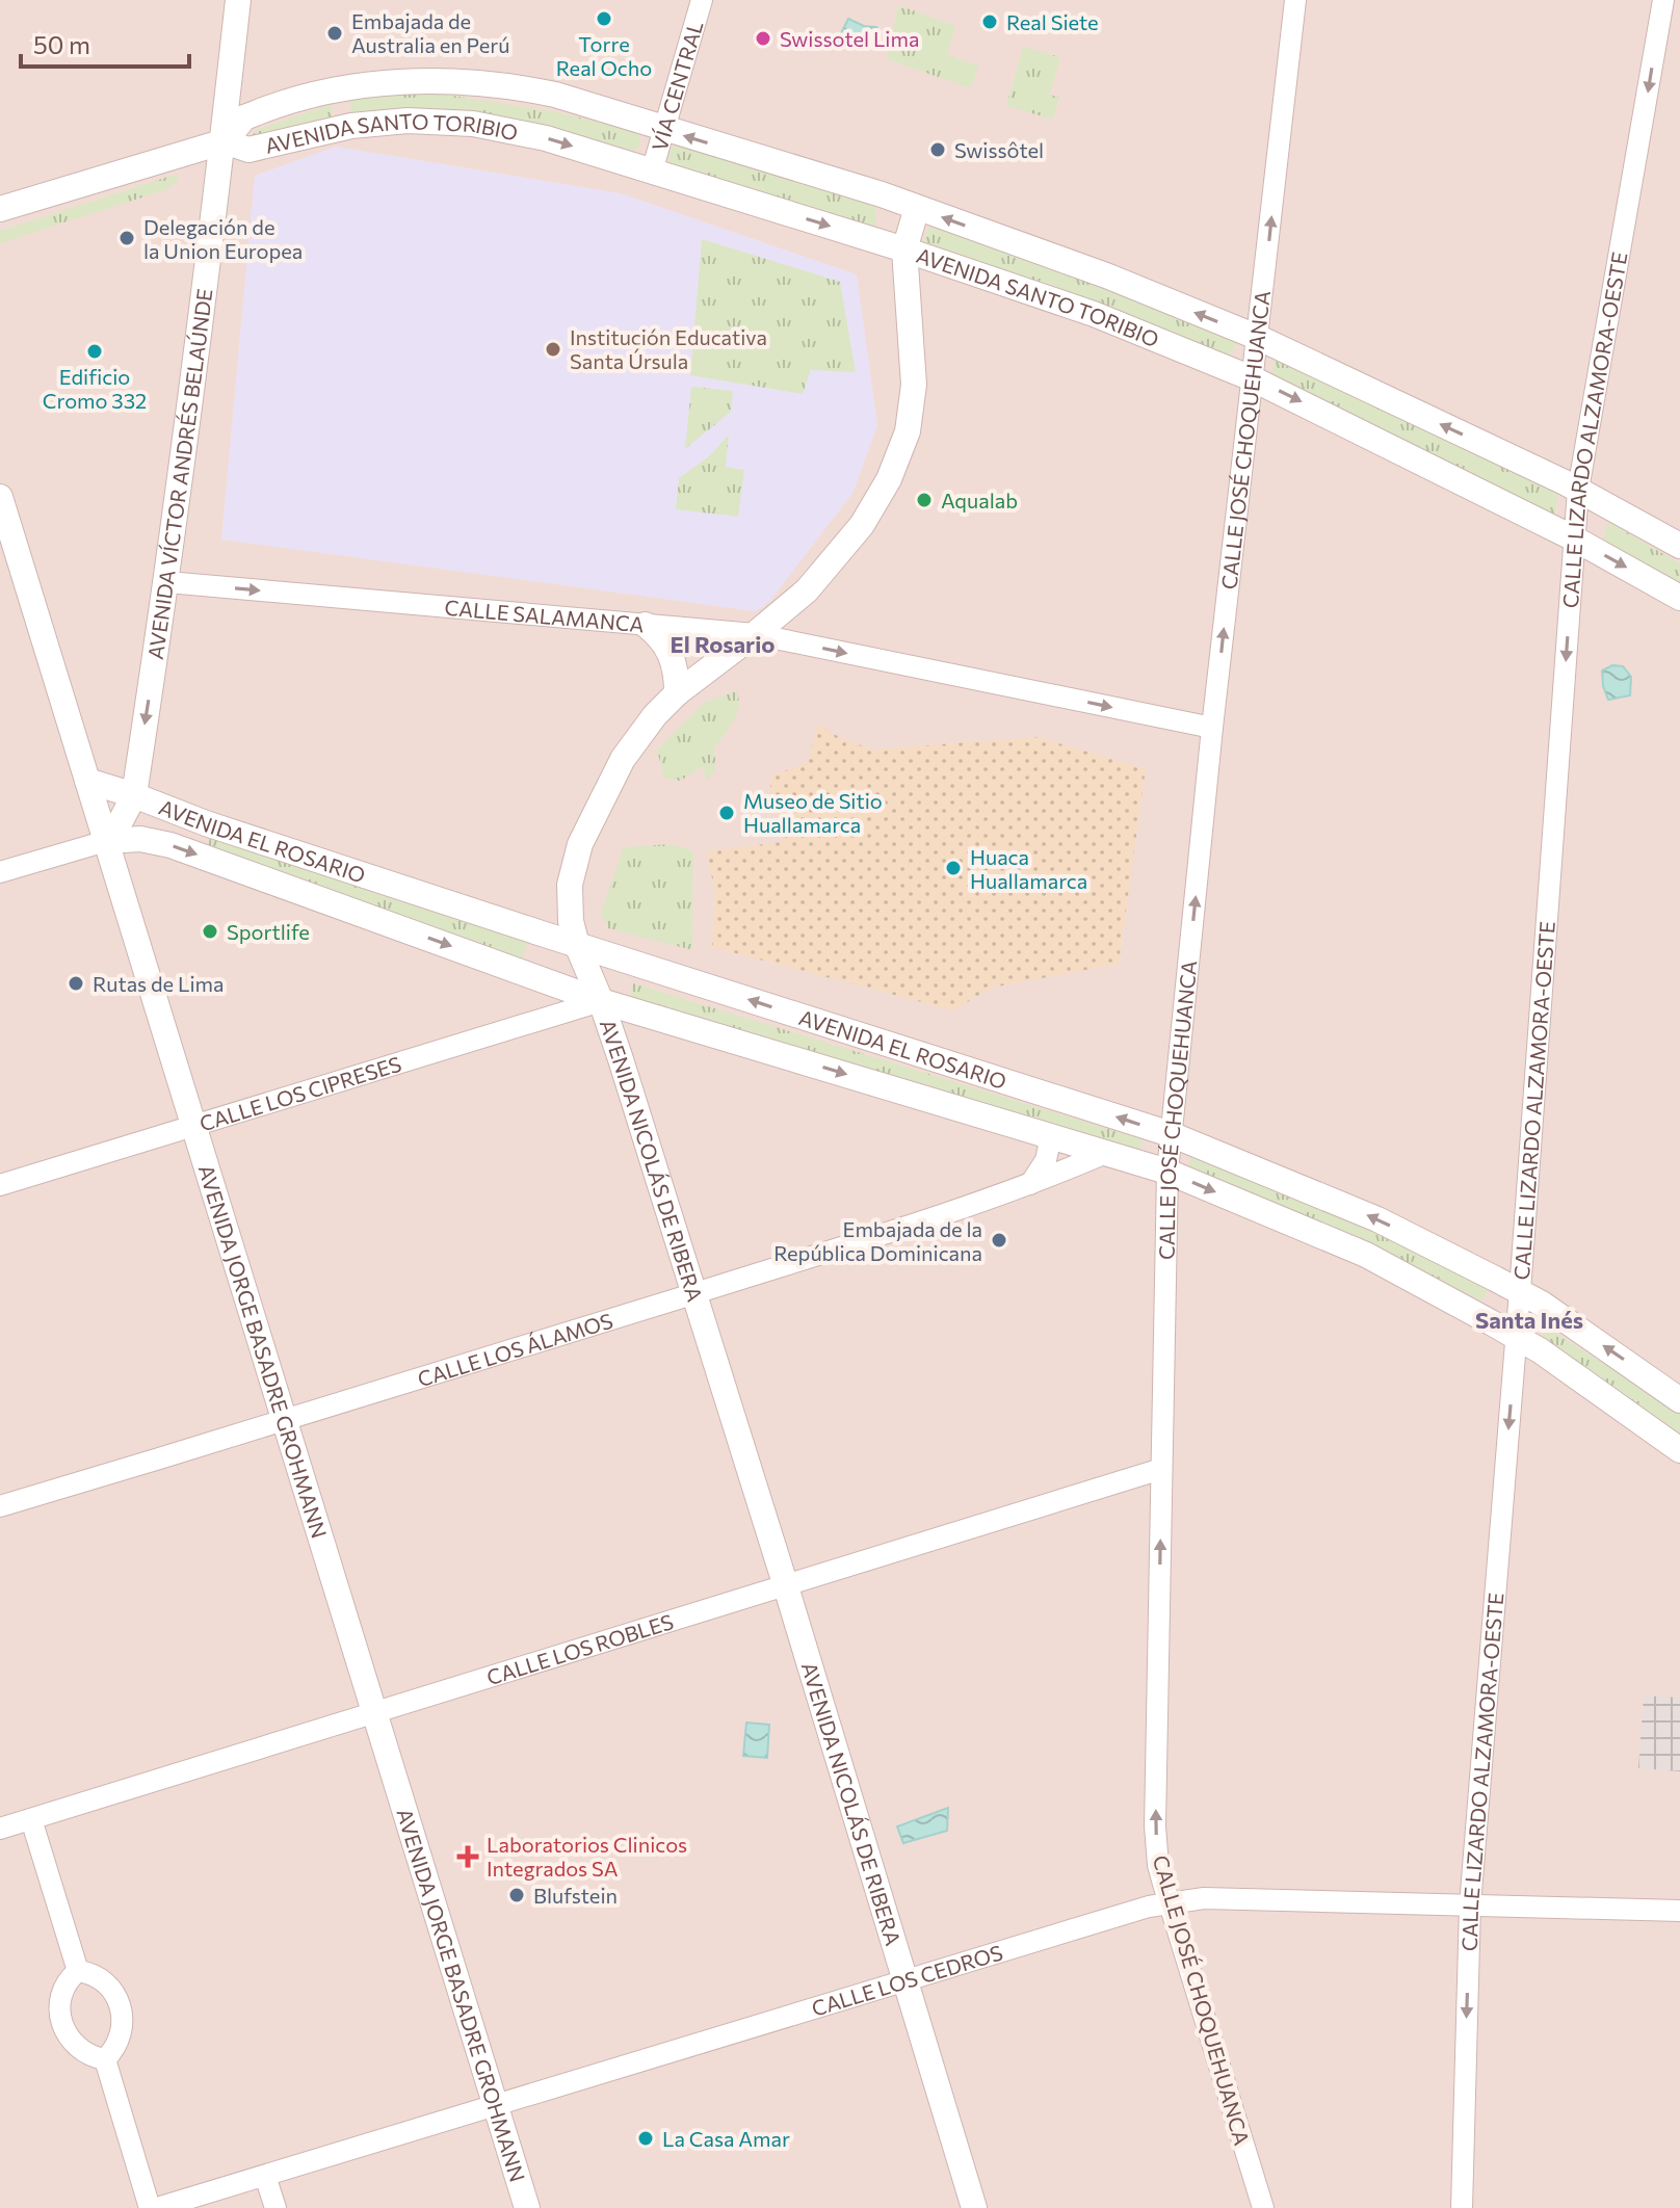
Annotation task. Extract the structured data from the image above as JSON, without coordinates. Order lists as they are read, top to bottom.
{
  "streets": {
    "street": [
      "VÍA CENTRAL",
      "AVENIDA SANTO TORIBIO",
      "CALLE LIZARDO ALZAMORA-OESTE",
      "CALLE JOSÉ CHOQUEHUANCA",
      "AVENIDA VÍCTOR ANDRÉS BELAÚNDE",
      "CALLE SALAMANCA",
      "AVENIDA EL ROSARIO",
      "CALLE LOS CIPRESES",
      "AVENIDA NICOLÁS DE RIBERA",
      "CALLE LOS ÁLAMOS",
      "AVENIDA JORGE BASADRE GROHMANN",
      "CALLE LOS ROBLES",
      "CALLE LOS CEDROS"
    ]
  },
  "crossings": [
    ["VÍA CENTRAL", "AVENIDA SANTO TORIBIO"],
    ["AVENIDA SANTO TORIBIO", "CALLE LIZARDO ALZAMORA-OESTE"],
    ["AVENIDA SANTO TORIBIO", "CALLE JOSÉ CHOQUEHUANCA"],
    ["AVENIDA SANTO TORIBIO", "AVENIDA VÍCTOR ANDRÉS BELAÚNDE"],
    ["AVENIDA SANTO TORIBIO", "AVENIDA NICOLÁS DE RIBERA"],
    ["CALLE LIZARDO ALZAMORA-OESTE", "AVENIDA EL ROSARIO"],
    ["CALLE LIZARDO ALZAMORA-OESTE", "CALLE LOS CEDROS"],
    ["CALLE JOSÉ CHOQUEHUANCA", "CALLE SALAMANCA"],
    ["CALLE JOSÉ CHOQUEHUANCA", "AVENIDA EL ROSARIO"],
    ["CALLE JOSÉ CHOQUEHUANCA", "CALLE LOS ROBLES"],
    ["CALLE JOSÉ CHOQUEHUANCA", "CALLE LOS CEDROS"],
    ["AVENIDA VÍCTOR ANDRÉS BELAÚNDE", "CALLE SALAMANCA"],
    ["AVENIDA VÍCTOR ANDRÉS BELAÚNDE", "AVENIDA EL ROSARIO"],
    ["AVENIDA VÍCTOR ANDRÉS BELAÚNDE", "AVENIDA JORGE BASADRE GROHMANN"],
    ["CALLE SALAMANCA", "AVENIDA NICOLÁS DE RIBERA"],
    ["AVENIDA EL ROSARIO", "CALLE LOS CIPRESES"],
    ["AVENIDA EL ROSARIO", "AVENIDA NICOLÁS DE RIBERA"],
    ["AVENIDA EL ROSARIO", "CALLE LOS ÁLAMOS"],
    ["AVENIDA EL ROSARIO", "AVENIDA JORGE BASADRE GROHMANN"],
    ["CALLE LOS CIPRESES", "AVENIDA NICOLÁS DE RIBERA"],
    ["CALLE LOS CIPRESES", "AVENIDA JORGE BASADRE GROHMANN"],
    ["AVENIDA NICOLÁS DE RIBERA", "CALLE LOS ÁLAMOS"],
    ["AVENIDA NICOLÁS DE RIBERA", "CALLE LOS ROBLES"],
    ["AVENIDA NICOLÁS DE RIBERA", "CALLE LOS CEDROS"],
    ["CALLE LOS ÁLAMOS", "AVENIDA JORGE BASADRE GROHMANN"],
    ["AVENIDA JORGE BASADRE GROHMANN", "CALLE LOS ROBLES"],
    ["AVENIDA JORGE BASADRE GROHMANN", "CALLE LOS CEDROS"]
  ],
  "one_way": ["CALLE LIZARDO ALZAMORA-OESTE", "CALLE JOSÉ CHOQUEHUANCA", "CALLE SALAMANCA"],
  "districts": ["El Rosario", "Santa Inés"],
  "places": {
    "other": [
      "Torre Real Ocho",
      "Real Siete",
      "Embajada de Australia en Perú",
      "Swissotel Lima",
      "Swissôtel",
      "Delegación de la Union Europea",
      "Institución Educativa Santa Úrsula",
      "Edificio Cromo 332",
      "Aqualab",
      "Museo de Sitio Huallamarca",
      "Huaca Huallamarca",
      "Sportlife",
      "Rutas de Lima",
      "Embajada de la República Dominicana",
      "Blufstein",
      "La Casa Amar"
    ],
    "health": ["Laboratorios Clinicos Integrados SA"]
  },
  "scale_bar": "50 m"
}
